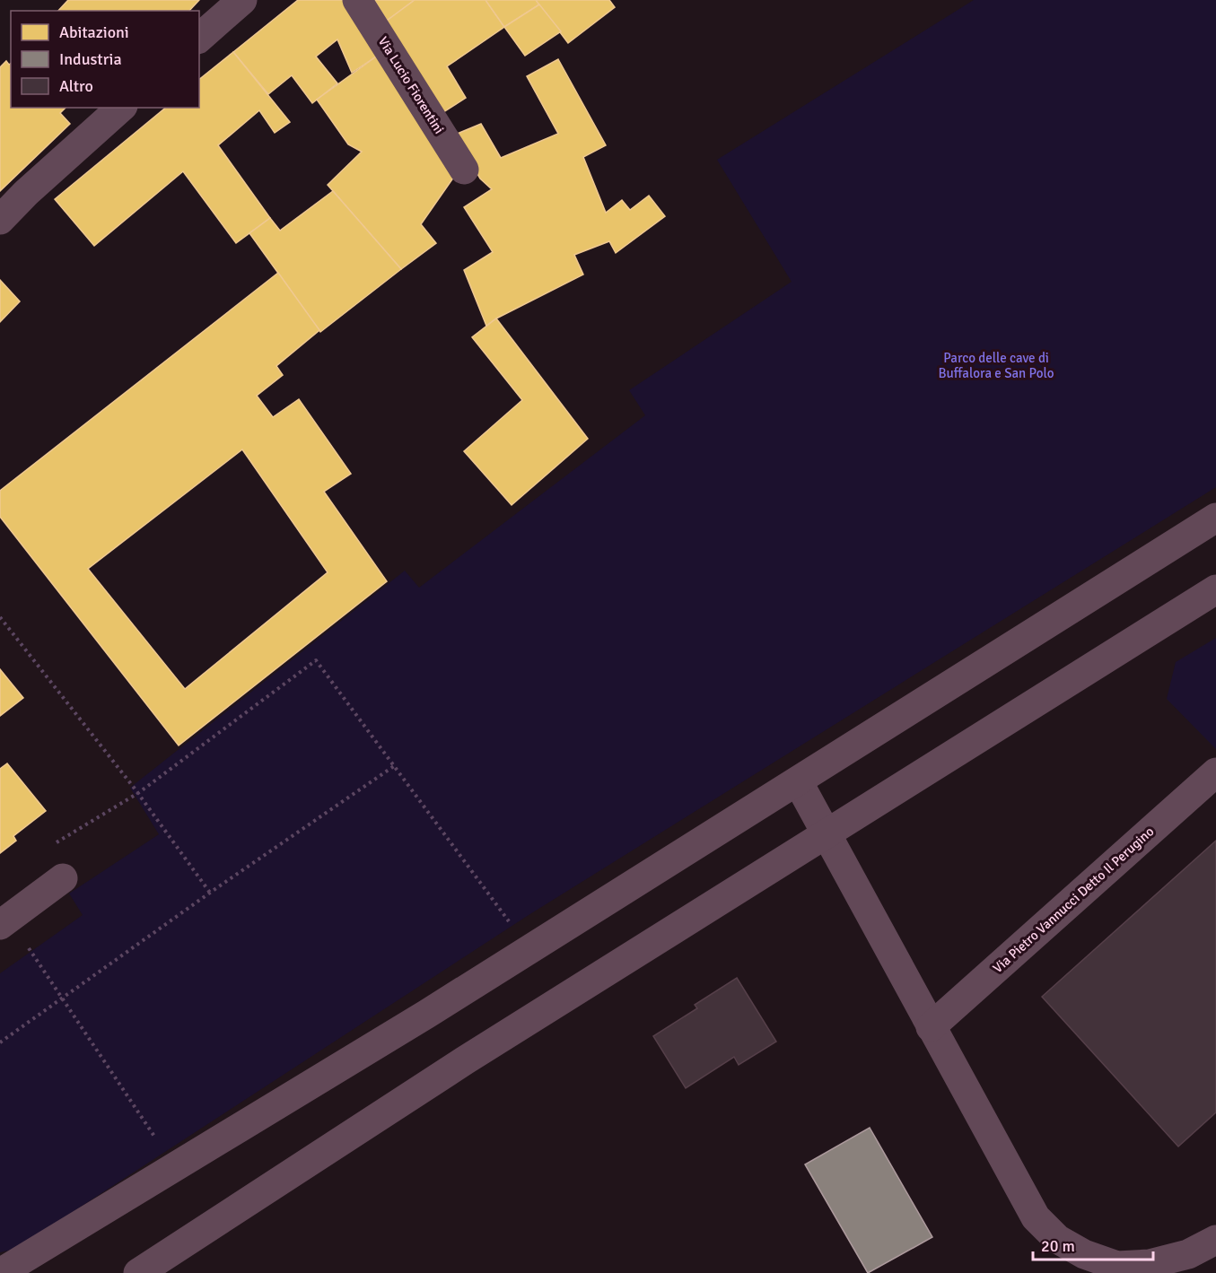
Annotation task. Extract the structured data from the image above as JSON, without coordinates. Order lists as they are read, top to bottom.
{
  "streets": {
    "street": ["Via Lucio Fiorentini", "Via Pietro Vannucci Detto Il Perugino"]
  },
  "parks": ["Parco delle cave di Buffalora e San Polo"],
  "legend": ["Abitazioni", "Industria", "Altro"],
  "scale_bar": "20 m"
}
